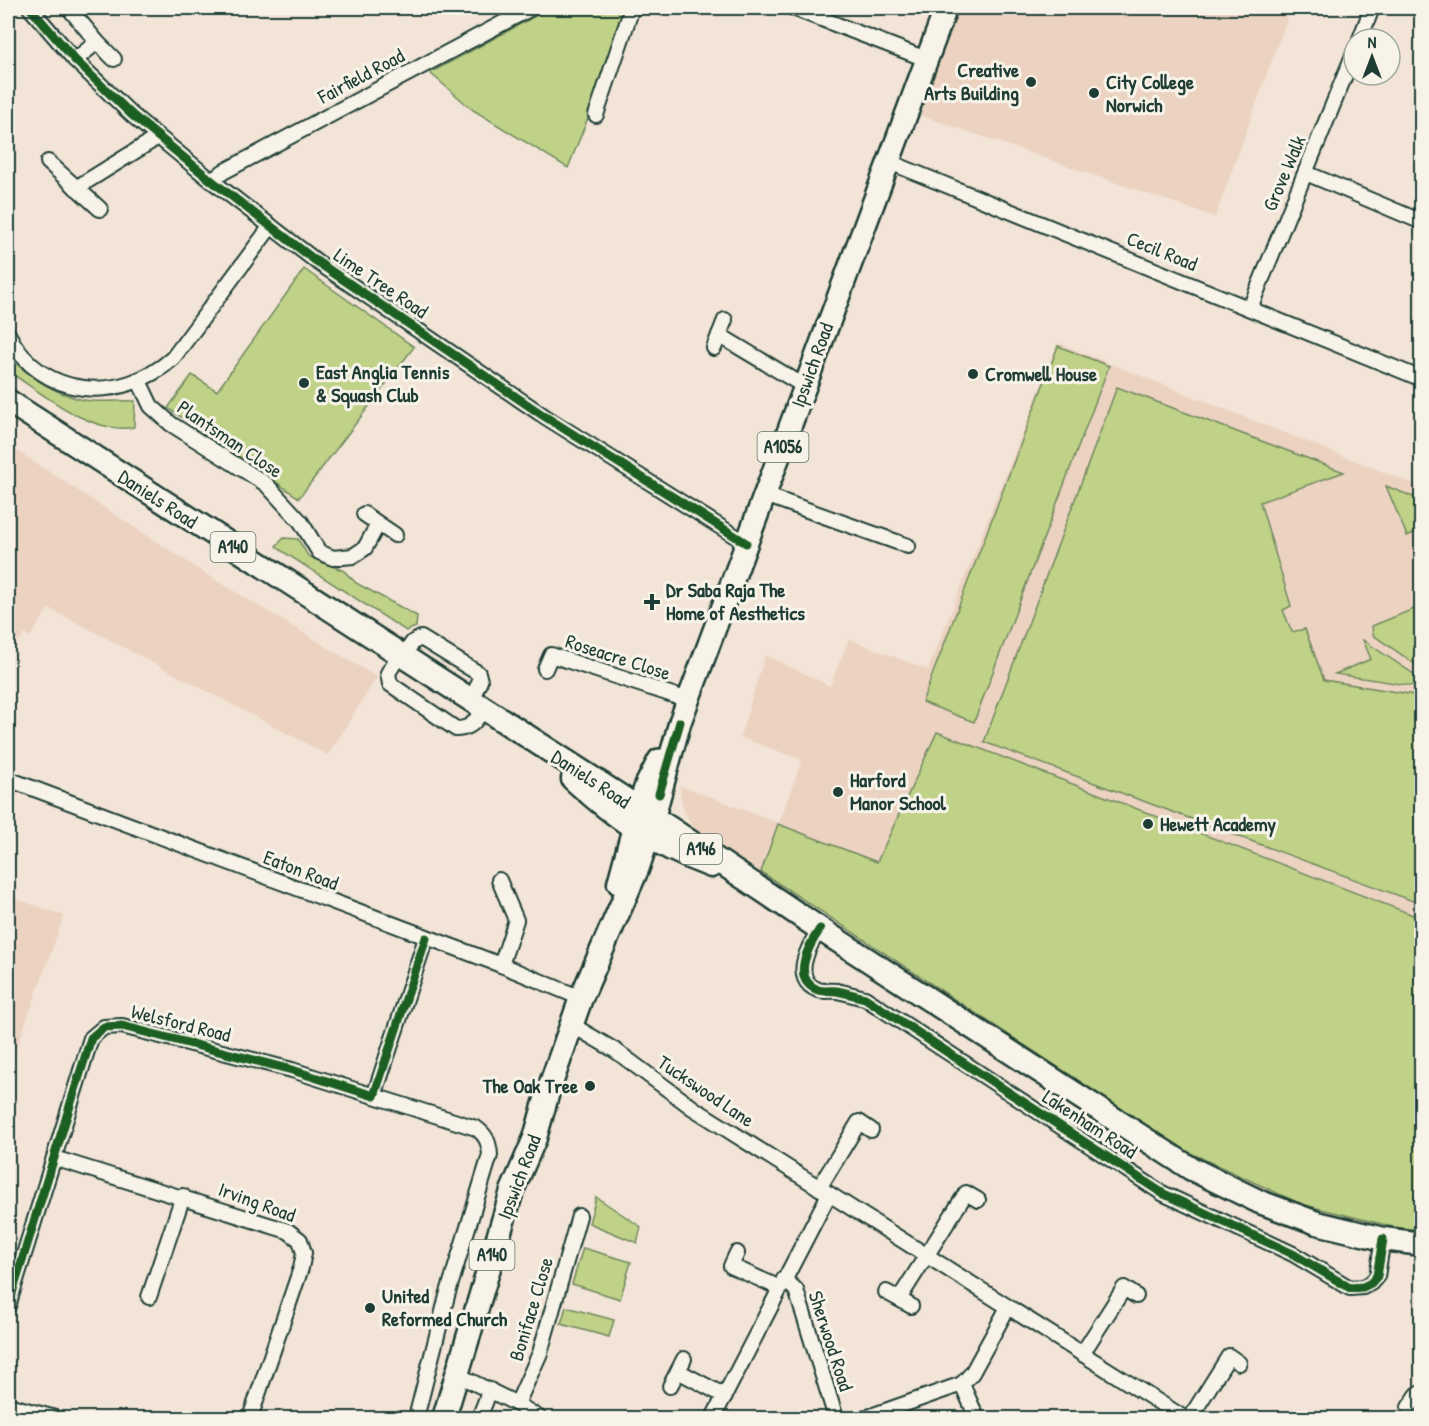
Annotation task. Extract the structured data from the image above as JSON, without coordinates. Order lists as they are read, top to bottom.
{
  "streets": {
    "highway": [
      "Ipswich Road",
      "Daniels Road",
      "A140",
      "A146",
      "Lakenham Road"
    ],
    "main road": ["A1056"],
    "street": [
      "Fairfield Road",
      "Grove Walk",
      "Cecil Road",
      "Lime Tree Road",
      "Plantsman Close",
      "Roseacre Close",
      "Eaton Road",
      "Welsford Road",
      "Tuckswood Lane",
      "Irving Road",
      "Boniface Close",
      "Sherwood Road"
    ]
  },
  "crossings": [
    ["Fairfield Road", "Lime Tree Road"],
    ["Grove Walk", "Cecil Road"],
    ["Cecil Road", "Ipswich Road"],
    ["Lime Tree Road", "Ipswich Road"],
    ["Ipswich Road", "Daniels Road"],
    ["Ipswich Road", "Roseacre Close"],
    ["Ipswich Road", "Eaton Road"],
    ["Ipswich Road", "Welsford Road"],
    ["Ipswich Road", "Tuckswood Lane"],
    ["Ipswich Road", "Lakenham Road"],
    ["Daniels Road", "Lakenham Road"],
    ["Welsford Road", "Irving Road"]
  ],
  "places": {
    "other": [
      "Creative Arts Building",
      "City College Norwich",
      "Cromwell House",
      "East Anglia Tennis & Squash Club",
      "Harford Manor School",
      "Hewett Academy",
      "The Oak Tree",
      "United Reformed Church"
    ],
    "health": ["Dr Saba Raja The Home of Aesthetics"]
  },
  "north": "top"
}
